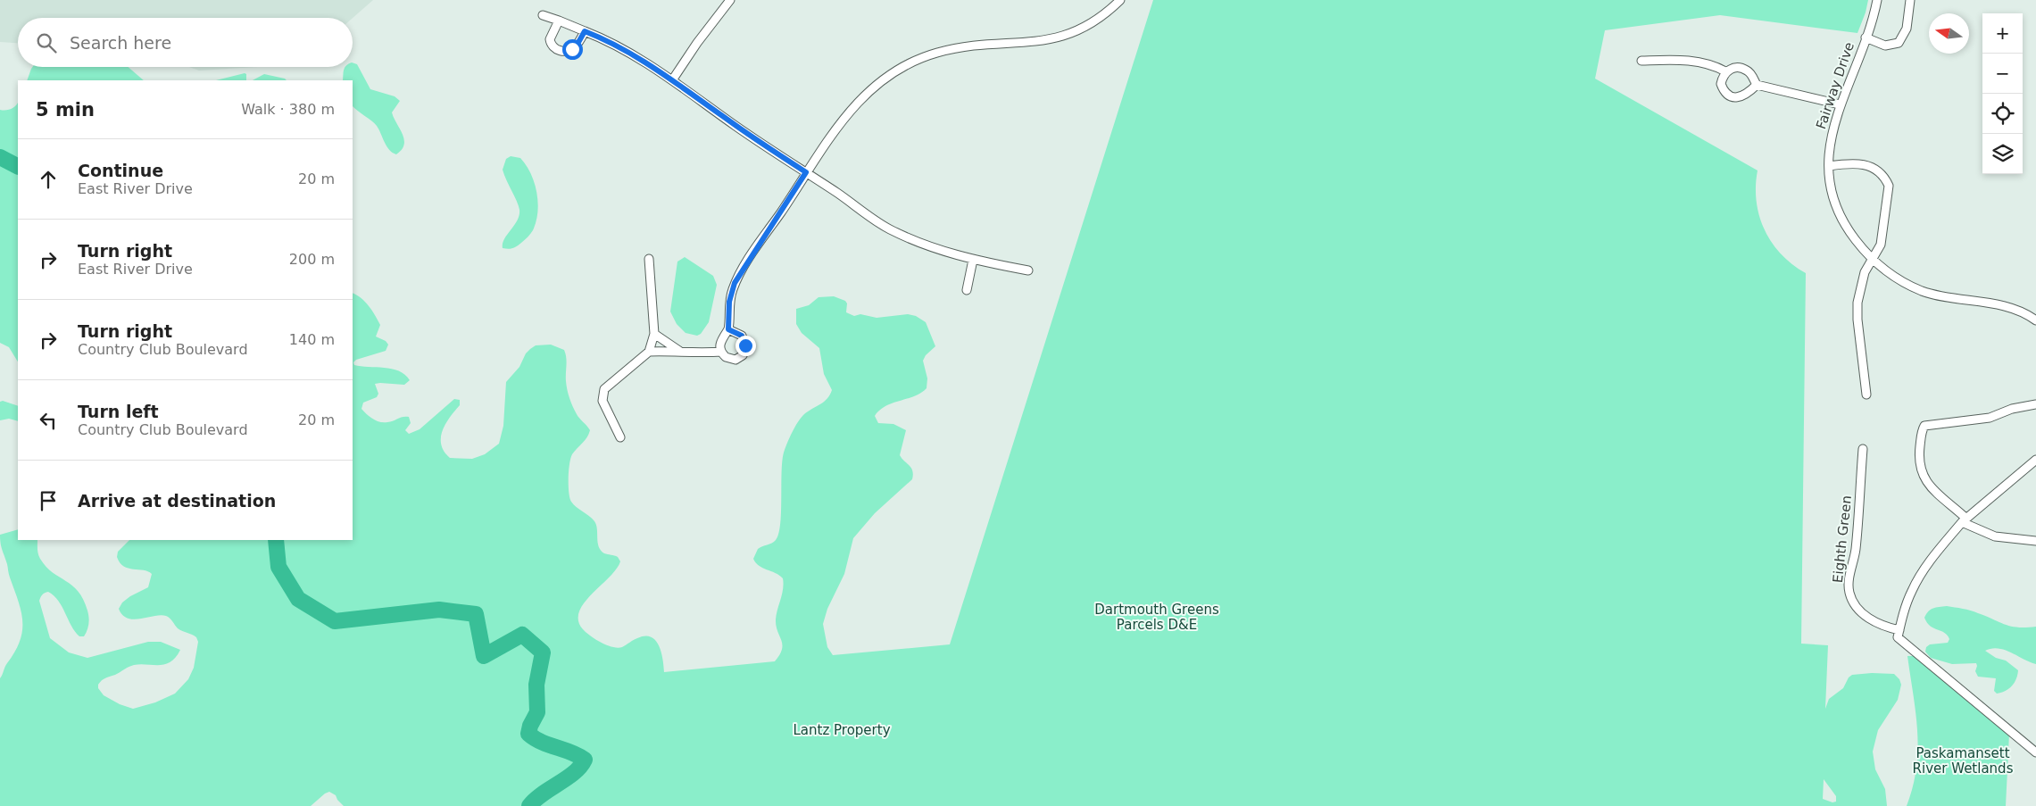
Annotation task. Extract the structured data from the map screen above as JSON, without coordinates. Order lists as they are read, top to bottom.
{
  "streets": {
    "street": ["Fairway Drive", "Eighth Green"]
  },
  "parks": ["Dartmouth Greens Parcels D&E", "Lantz Property", "Paskamansett River Wetlands"],
  "north": "left",
  "page": {
    "map_buttons": ["+", "−"],
    "search": "Search here",
    "heading": ["5 min", "Walk · 380 m"],
    "list": [
      ["Continue", "East River Drive", "20 m"],
      ["Turn right", "East River Drive", "200 m"],
      ["Turn right", "Country Club Boulevard", "140 m"],
      ["Turn left", "Country Club Boulevard", "20 m"],
      "Arrive at destination"
    ]
  }
}
